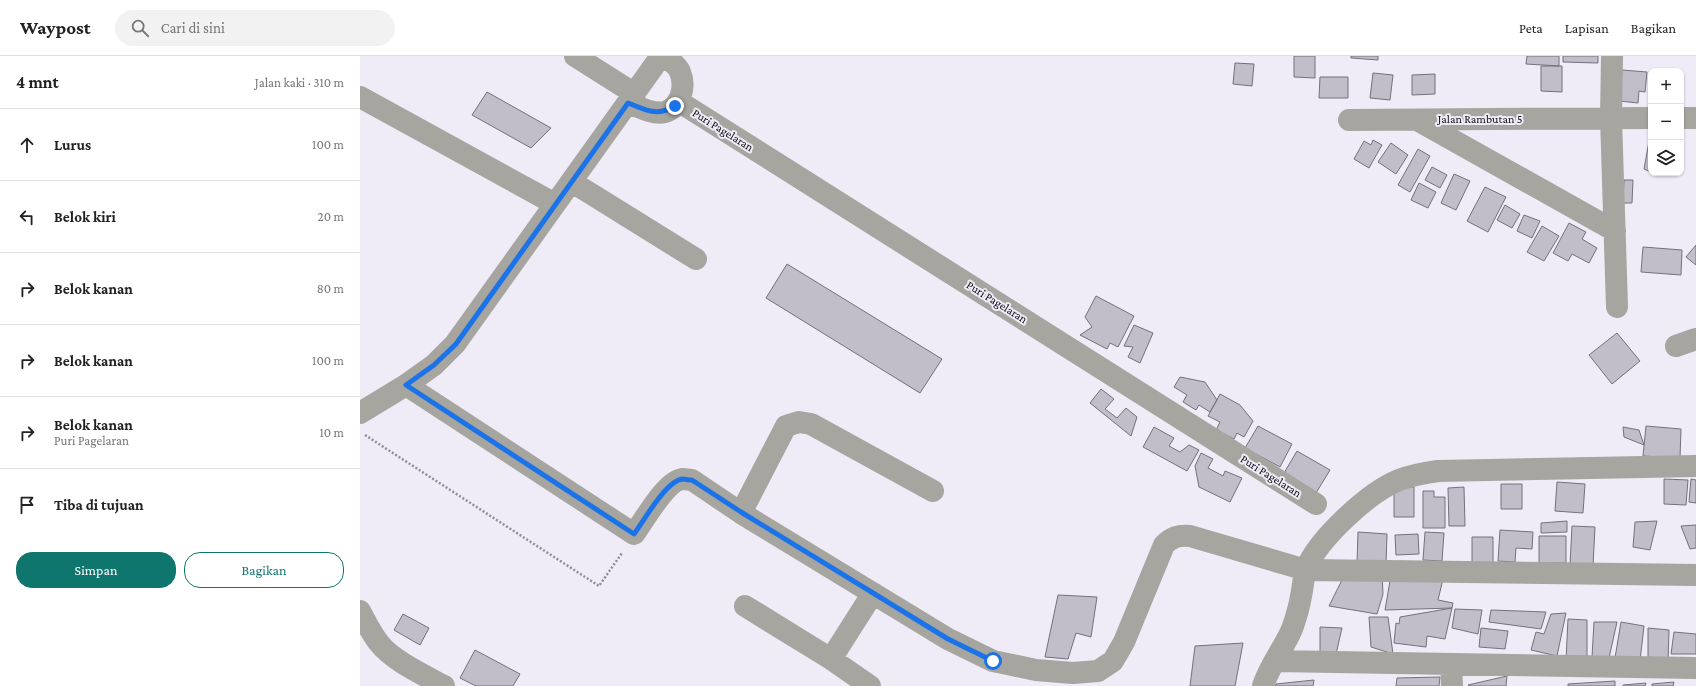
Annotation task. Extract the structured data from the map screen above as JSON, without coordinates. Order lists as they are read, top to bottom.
{
  "streets": {
    "street": ["Jalan Rambutan 5", "Puri Pagelaran"]
  },
  "page": {
    "header": "Waypost",
    "search": "Cari di sini",
    "nav": ["Peta", "Lapisan", "Bagikan"],
    "heading": ["4 mnt", "Jalan kaki · 310 m"],
    "map_buttons": ["+", "−"],
    "list": [
      ["Lurus", "100 m"],
      ["Belok kiri", "20 m"],
      ["Belok kanan", "80 m"],
      ["Belok kanan", "100 m"],
      ["Belok kanan", "Puri Pagelaran", "10 m"],
      "Tiba di tujuan"
    ],
    "buttons": ["Simpan", "Bagikan"]
  }
}
